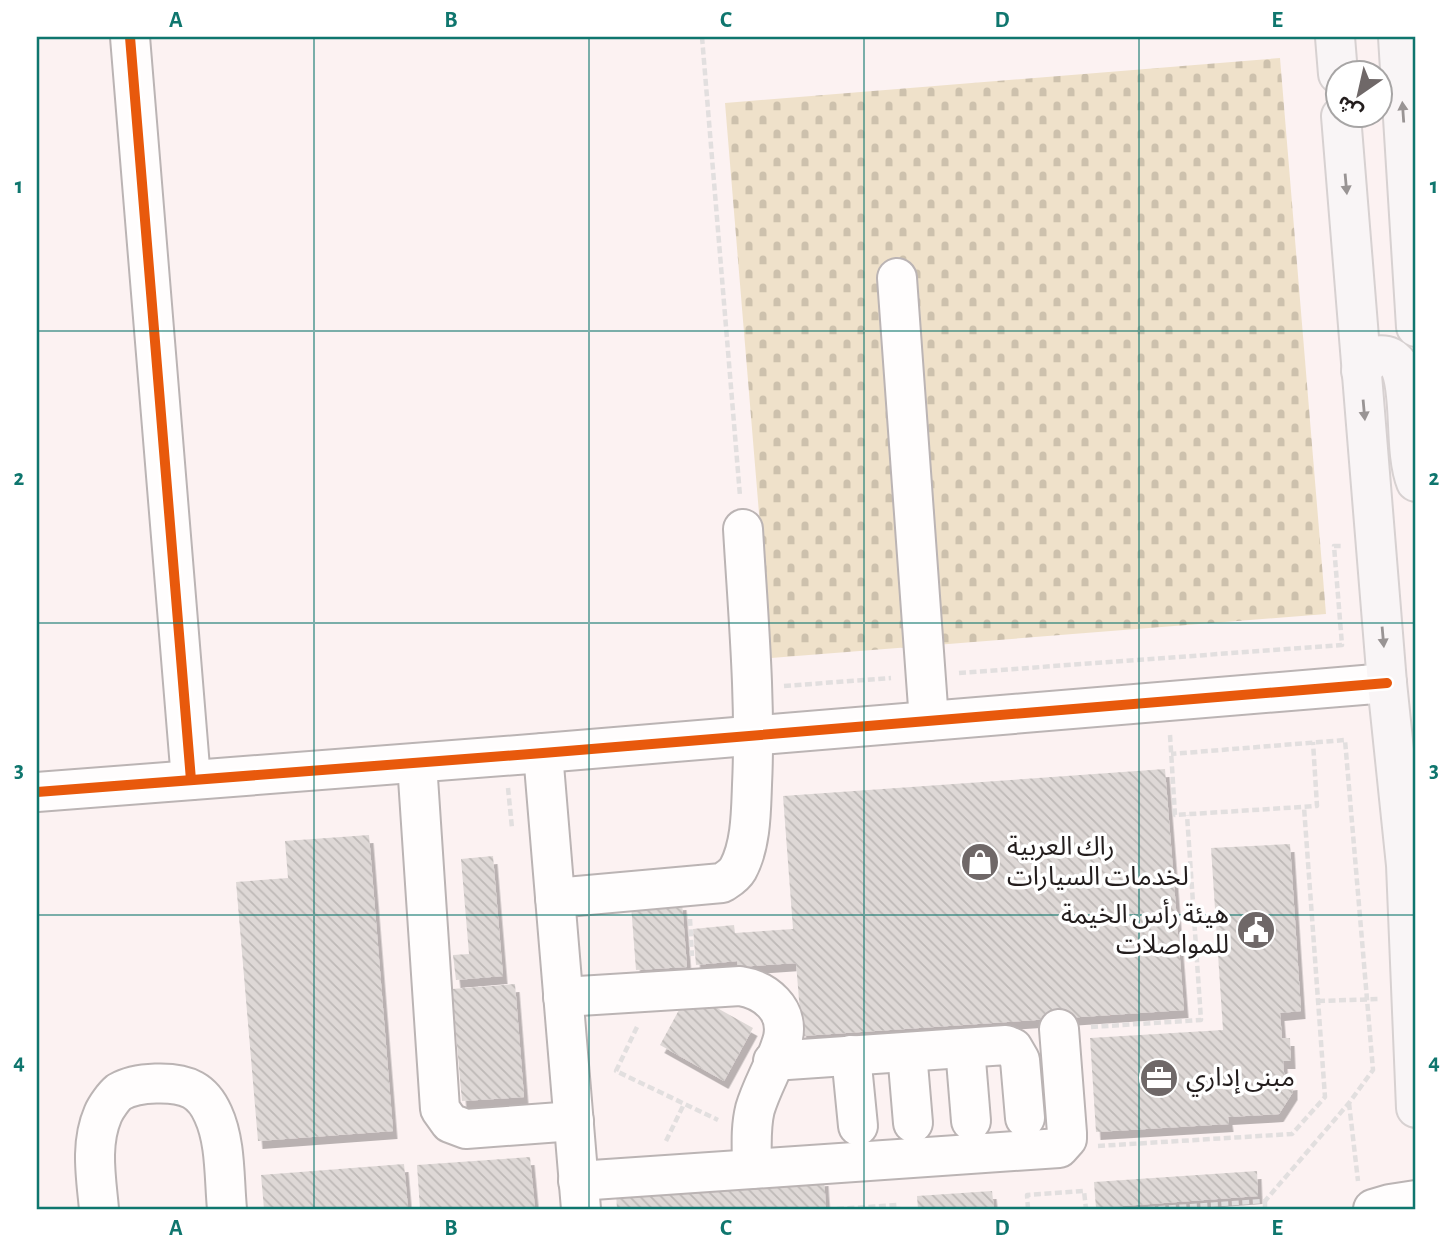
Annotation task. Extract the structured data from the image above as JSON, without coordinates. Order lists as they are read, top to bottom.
{
  "places": {
    "shop": ["راك العربية لخدمات السيارات"],
    "public building": ["هيئة رأس الخيمة للمواصلات"],
    "office": ["مبنى إداري"]
  },
  "north": "bottom left",
  "grid": {
    "columns": [
      "A",
      "B",
      "C",
      "D",
      "E"
    ],
    "rows": [
      "1",
      "2",
      "3",
      "4"
    ]
  }
}
